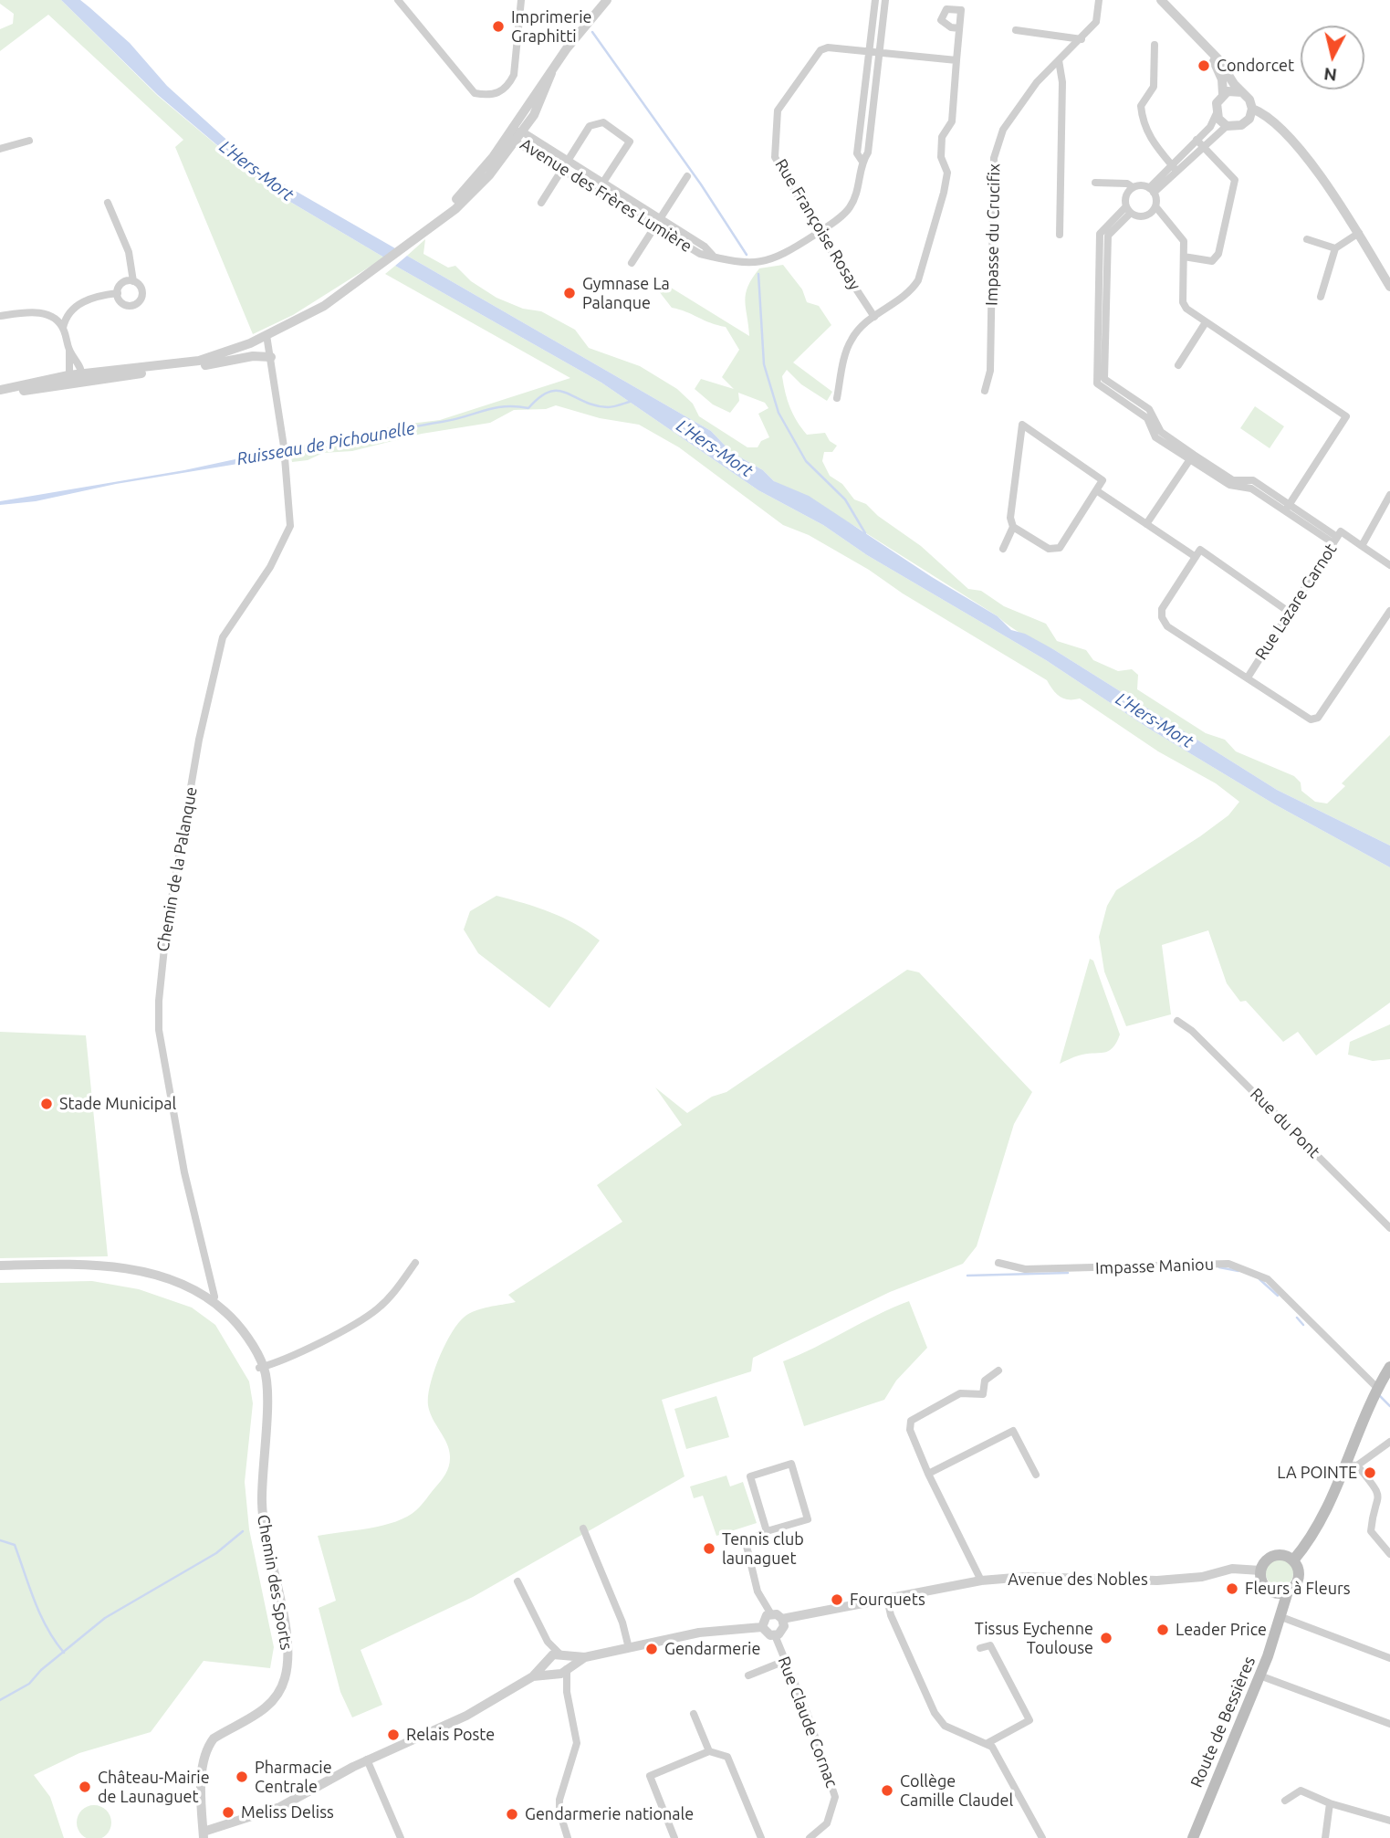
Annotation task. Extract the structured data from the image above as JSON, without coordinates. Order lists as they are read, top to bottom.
{
  "streets": {
    "main road": ["Route de Bessières"],
    "street": [
      "Avenue des Frères Lumière",
      "Rue Françoise Rosay",
      "Impasse du Crucifix",
      "Rue Lazare Carnot",
      "Chemin de la Palanque",
      "Rue du Pont",
      "Impasse Maniou",
      "Avenue des Nobles",
      "Chemin des Sports",
      "Rue Claude Cornac"
    ]
  },
  "crossings": [
    ["Avenue des Frères Lumière", "Rue Françoise Rosay"],
    ["Avenue des Nobles", "Rue Claude Cornac"],
    ["Avenue des Nobles", "Route de Bessières"]
  ],
  "water": ["L'Hers-Mort", "Ruisseau de Pichounelle"],
  "places": [
    "Imprimerie Graphitti",
    "Condorcet",
    "Gymnase La Palanque",
    "Stade Municipal",
    "LA POINTE",
    "Tennis club launaguet",
    "Fleurs à Fleurs",
    "Fourquets",
    "Leader Price",
    "Tissus Eychenne Toulouse",
    "Gendarmerie",
    "Relais Poste",
    "Pharmacie Centrale",
    "Château-Mairie de Launaguet",
    "Collège Camille Claudel",
    "Meliss Deliss",
    "Gendarmerie nationale"
  ],
  "north": "bottom"
}
